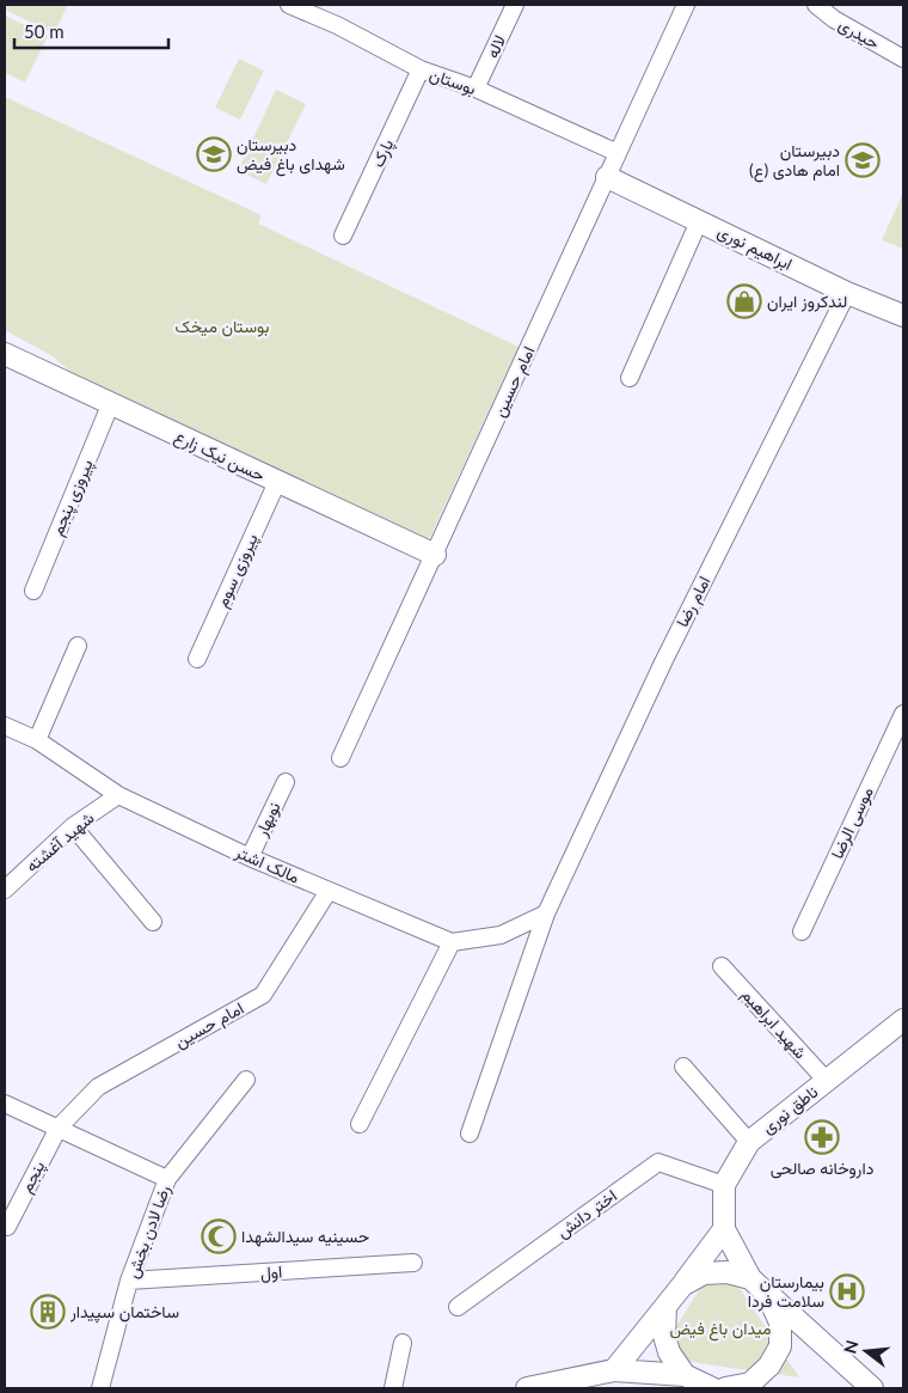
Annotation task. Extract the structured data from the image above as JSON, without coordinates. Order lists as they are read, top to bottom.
{
  "streets": {
    "street": [
      "حیدری",
      "لاله",
      "بوستان",
      "پارک",
      "ابراهیم نوری",
      "امام حسین",
      "حسن نیک زارع",
      "پیروزی پنجم",
      "پیروزی سوم",
      "امام رضا",
      "نوبهار",
      "موسی الرضا",
      "شهید آغشته",
      "مالک اشتر",
      "شهید ابراهیم",
      "ناطق نوری",
      "پنجم",
      "اختر دانش",
      "رضا لادن بخش",
      "اول"
    ]
  },
  "crossings": [
    ["لاله", "بوستان"],
    ["بوستان", "پارک"],
    ["بوستان", "امام حسین"],
    ["ابراهیم نوری", "امام حسین"],
    ["ابراهیم نوری", "امام رضا"],
    ["امام حسین", "حسن نیک زارع"],
    ["امام حسین", "مالک اشتر"],
    ["امام حسین", "پنجم"],
    ["امام حسین", "رضا لادن بخش"],
    ["حسن نیک زارع", "پیروزی پنجم"],
    ["حسن نیک زارع", "پیروزی سوم"],
    ["نوبهار", "مالک اشتر"],
    ["شهید آغشته", "مالک اشتر"],
    ["شهید ابراهیم", "ناطق نوری"],
    ["ناطق نوری", "اختر دانش"],
    ["پنجم", "رضا لادن بخش"],
    ["رضا لادن بخش", "اول"]
  ],
  "parks": ["بوستان میخک", "میدان باغ فیض"],
  "places": {
    "school or university": ["دبیرستان شهدای باغ فیض", "دبیرستان امام هادی (ع)"],
    "shop": ["لندکروز ایران"],
    "pharmacy": ["داروخانه صالحی"],
    "mosque": ["حسینیه سیدالشهدا"],
    "hospital": ["بیمارستان سلامت فردا"],
    "building": ["ساختمان سپیدار"]
  },
  "scale_bar": "50 m",
  "north": "left"
}
